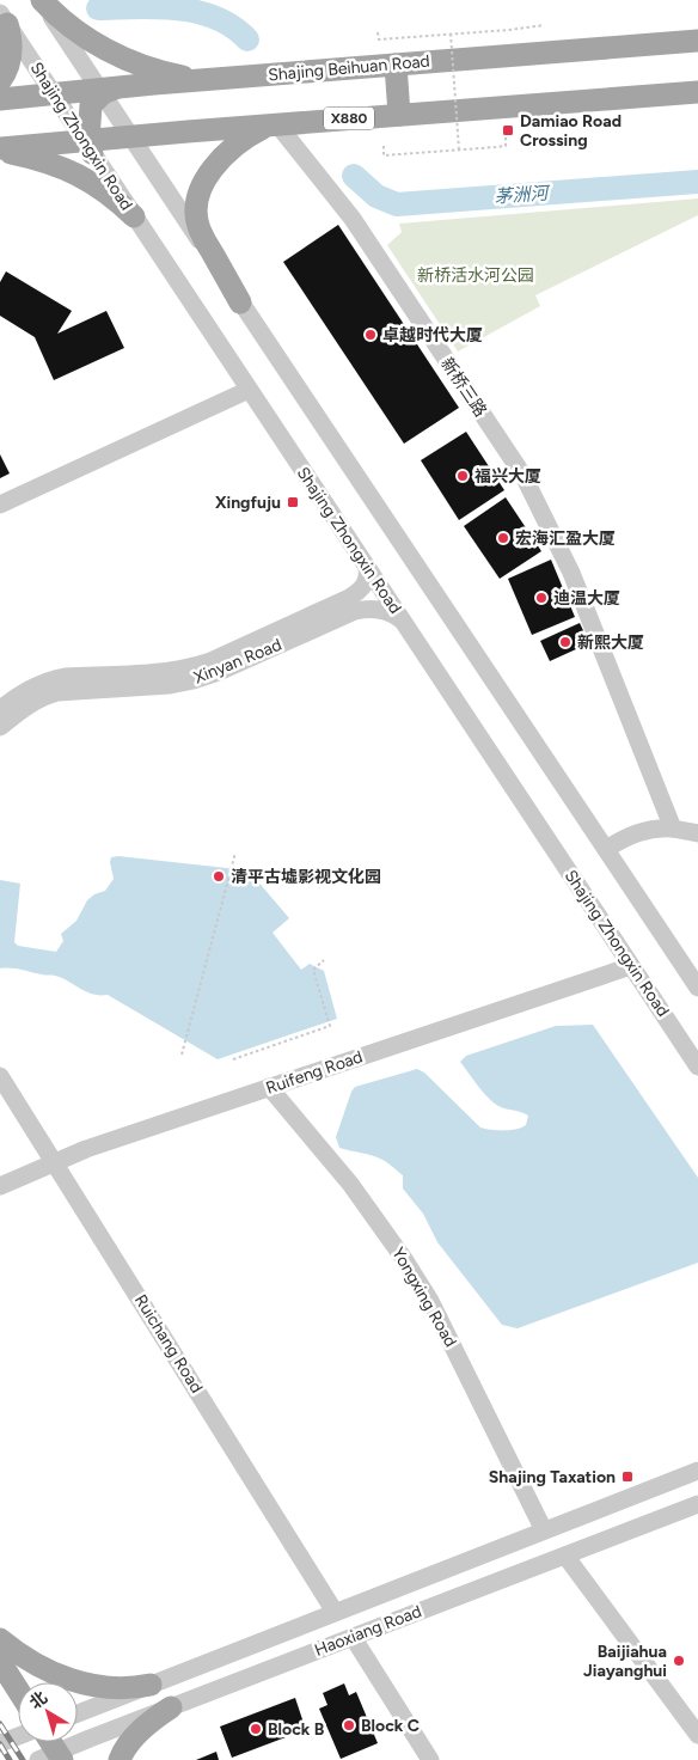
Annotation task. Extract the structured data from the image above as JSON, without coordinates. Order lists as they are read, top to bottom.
{
  "streets": {
    "main road": ["Shajing Beihuan Road", "X880"],
    "street": [
      "Shajing Zhongxin Road",
      "新桥三路",
      "Xinyan Road",
      "Ruifeng Road",
      "Yongxing Road",
      "Ruichang Road",
      "Haoxiang Road"
    ]
  },
  "crossings": [
    ["Shajing Beihuan Road", "Shajing Zhongxin Road"],
    ["X880", "Shajing Zhongxin Road"],
    ["X880", "新桥三路"],
    ["Shajing Zhongxin Road", "Xinyan Road"],
    ["Shajing Zhongxin Road", "Ruifeng Road"],
    ["Ruifeng Road", "Yongxing Road"],
    ["Ruifeng Road", "Ruichang Road"],
    ["Yongxing Road", "Haoxiang Road"],
    ["Ruichang Road", "Haoxiang Road"]
  ],
  "water": ["茅洲河"],
  "parks": ["新桥活水河公园"],
  "places": {
    "transit": ["Damiao Road Crossing", "Xingfuju", "Shajing Taxation"],
    "other": [
      "卓越时代大厦",
      "福兴大厦",
      "宏海汇盈大厦",
      "迪温大厦",
      "新熙大厦",
      "清平古墟影视文化园",
      "Baijiahua Jiayanghui",
      "Block C",
      "Block B"
    ]
  },
  "north": "top left"
}
